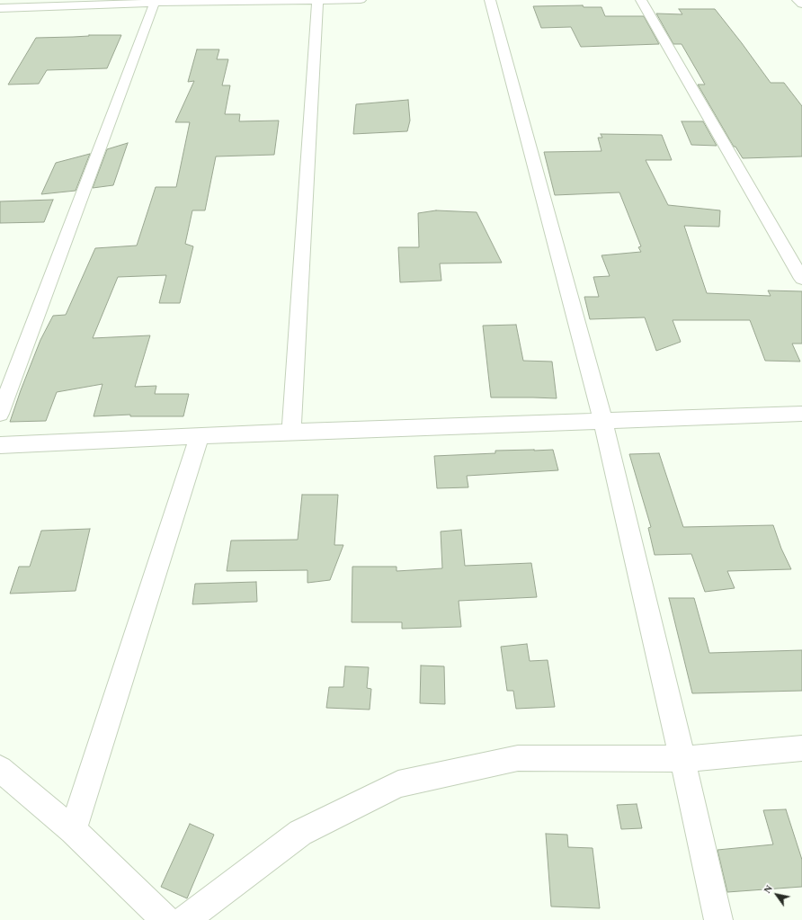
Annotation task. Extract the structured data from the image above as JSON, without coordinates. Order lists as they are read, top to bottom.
{
  "north": "top left"
}
